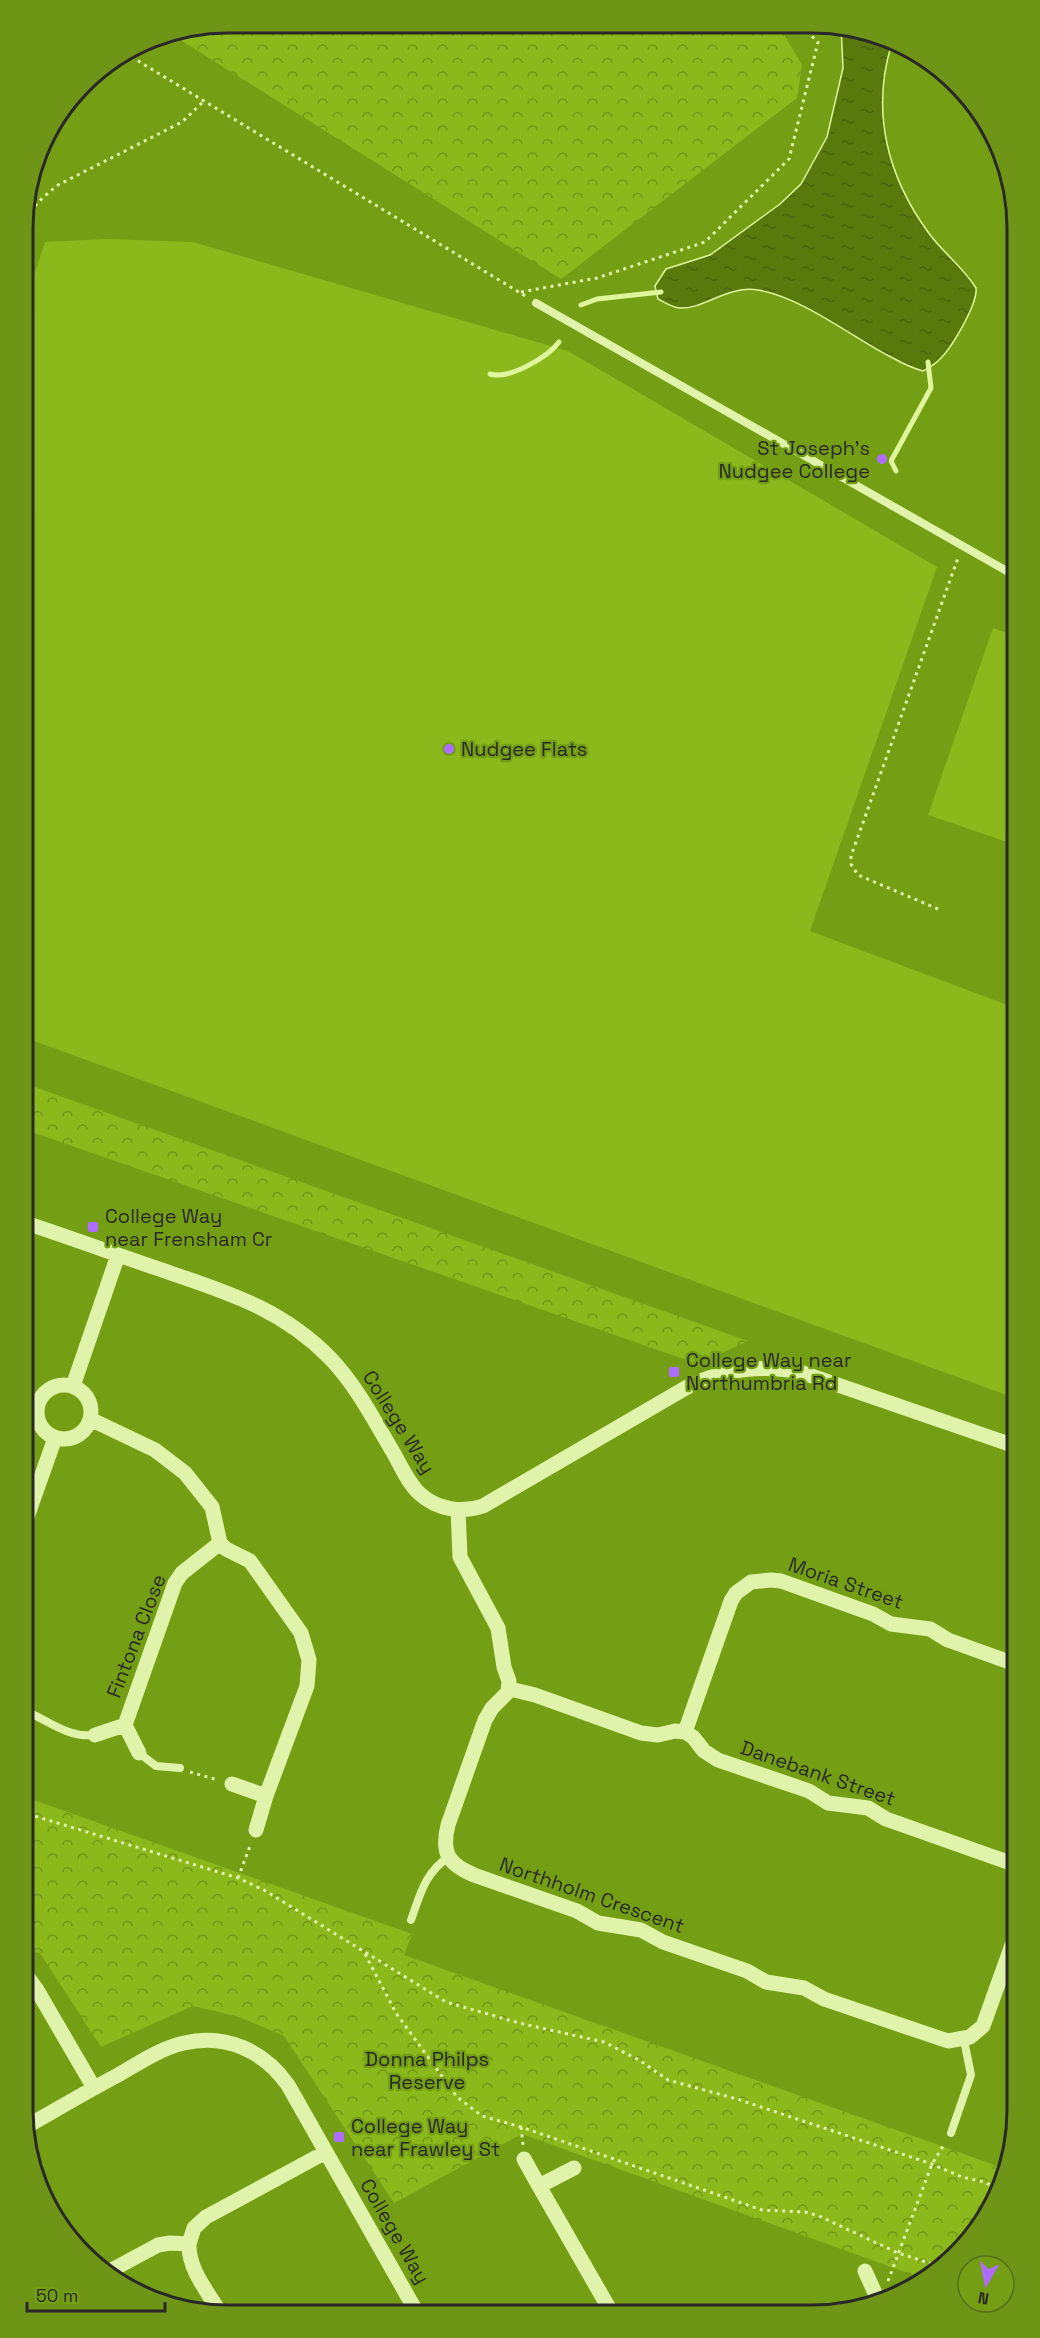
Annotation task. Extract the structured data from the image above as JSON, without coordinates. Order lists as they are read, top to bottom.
{
  "streets": {
    "street": [
      "College Way",
      "Moria Street",
      "Fintona Close",
      "Danebank Street",
      "Northholm Crescent"
    ]
  },
  "crossings": [
    ["Moria Street", "Danebank Street"]
  ],
  "parks": ["Donna Philps Reserve"],
  "places": {
    "other": ["St Joseph's Nudgee College", "Nudgee Flats"],
    "transit": ["College Way near Frensham Cr", "College Way near Northumbria Rd", "College Way near Frawley St"]
  },
  "scale_bar": "50 m",
  "north": "bottom"
}
